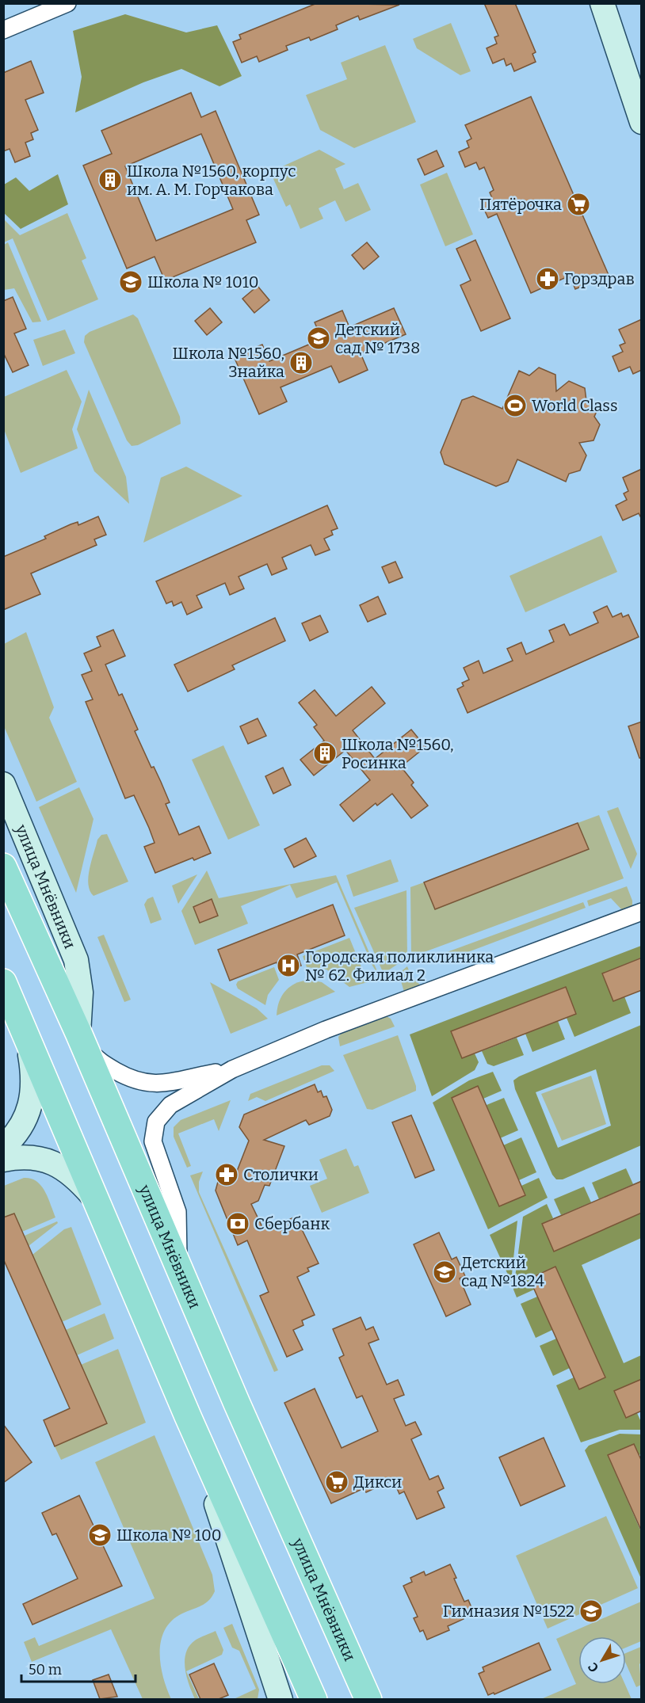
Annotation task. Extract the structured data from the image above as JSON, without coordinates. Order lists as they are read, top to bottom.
{
  "streets": {
    "main road": ["улица Мнёвники"]
  },
  "places": {
    "building": ["Школа №1560, корпус им. А. М. Горчакова", "Школа №1560, Знайка", "Школа №1560, Росинка"],
    "supermarket": ["Пятёрочка", "Дикси"],
    "pharmacy": ["Горздрав", "Столички"],
    "school or university": [
      "Школа № 1010",
      "Детский сад № 1738",
      "Детский сад №1824",
      "Школа № 100",
      "Гимназия №1522"
    ],
    "sports": ["World Class"],
    "hospital": ["Городская поликлиника № 62. Филиал 2"],
    "bank": ["Сбербанк"]
  },
  "scale_bar": "50 m",
  "north": "bottom left"
}
